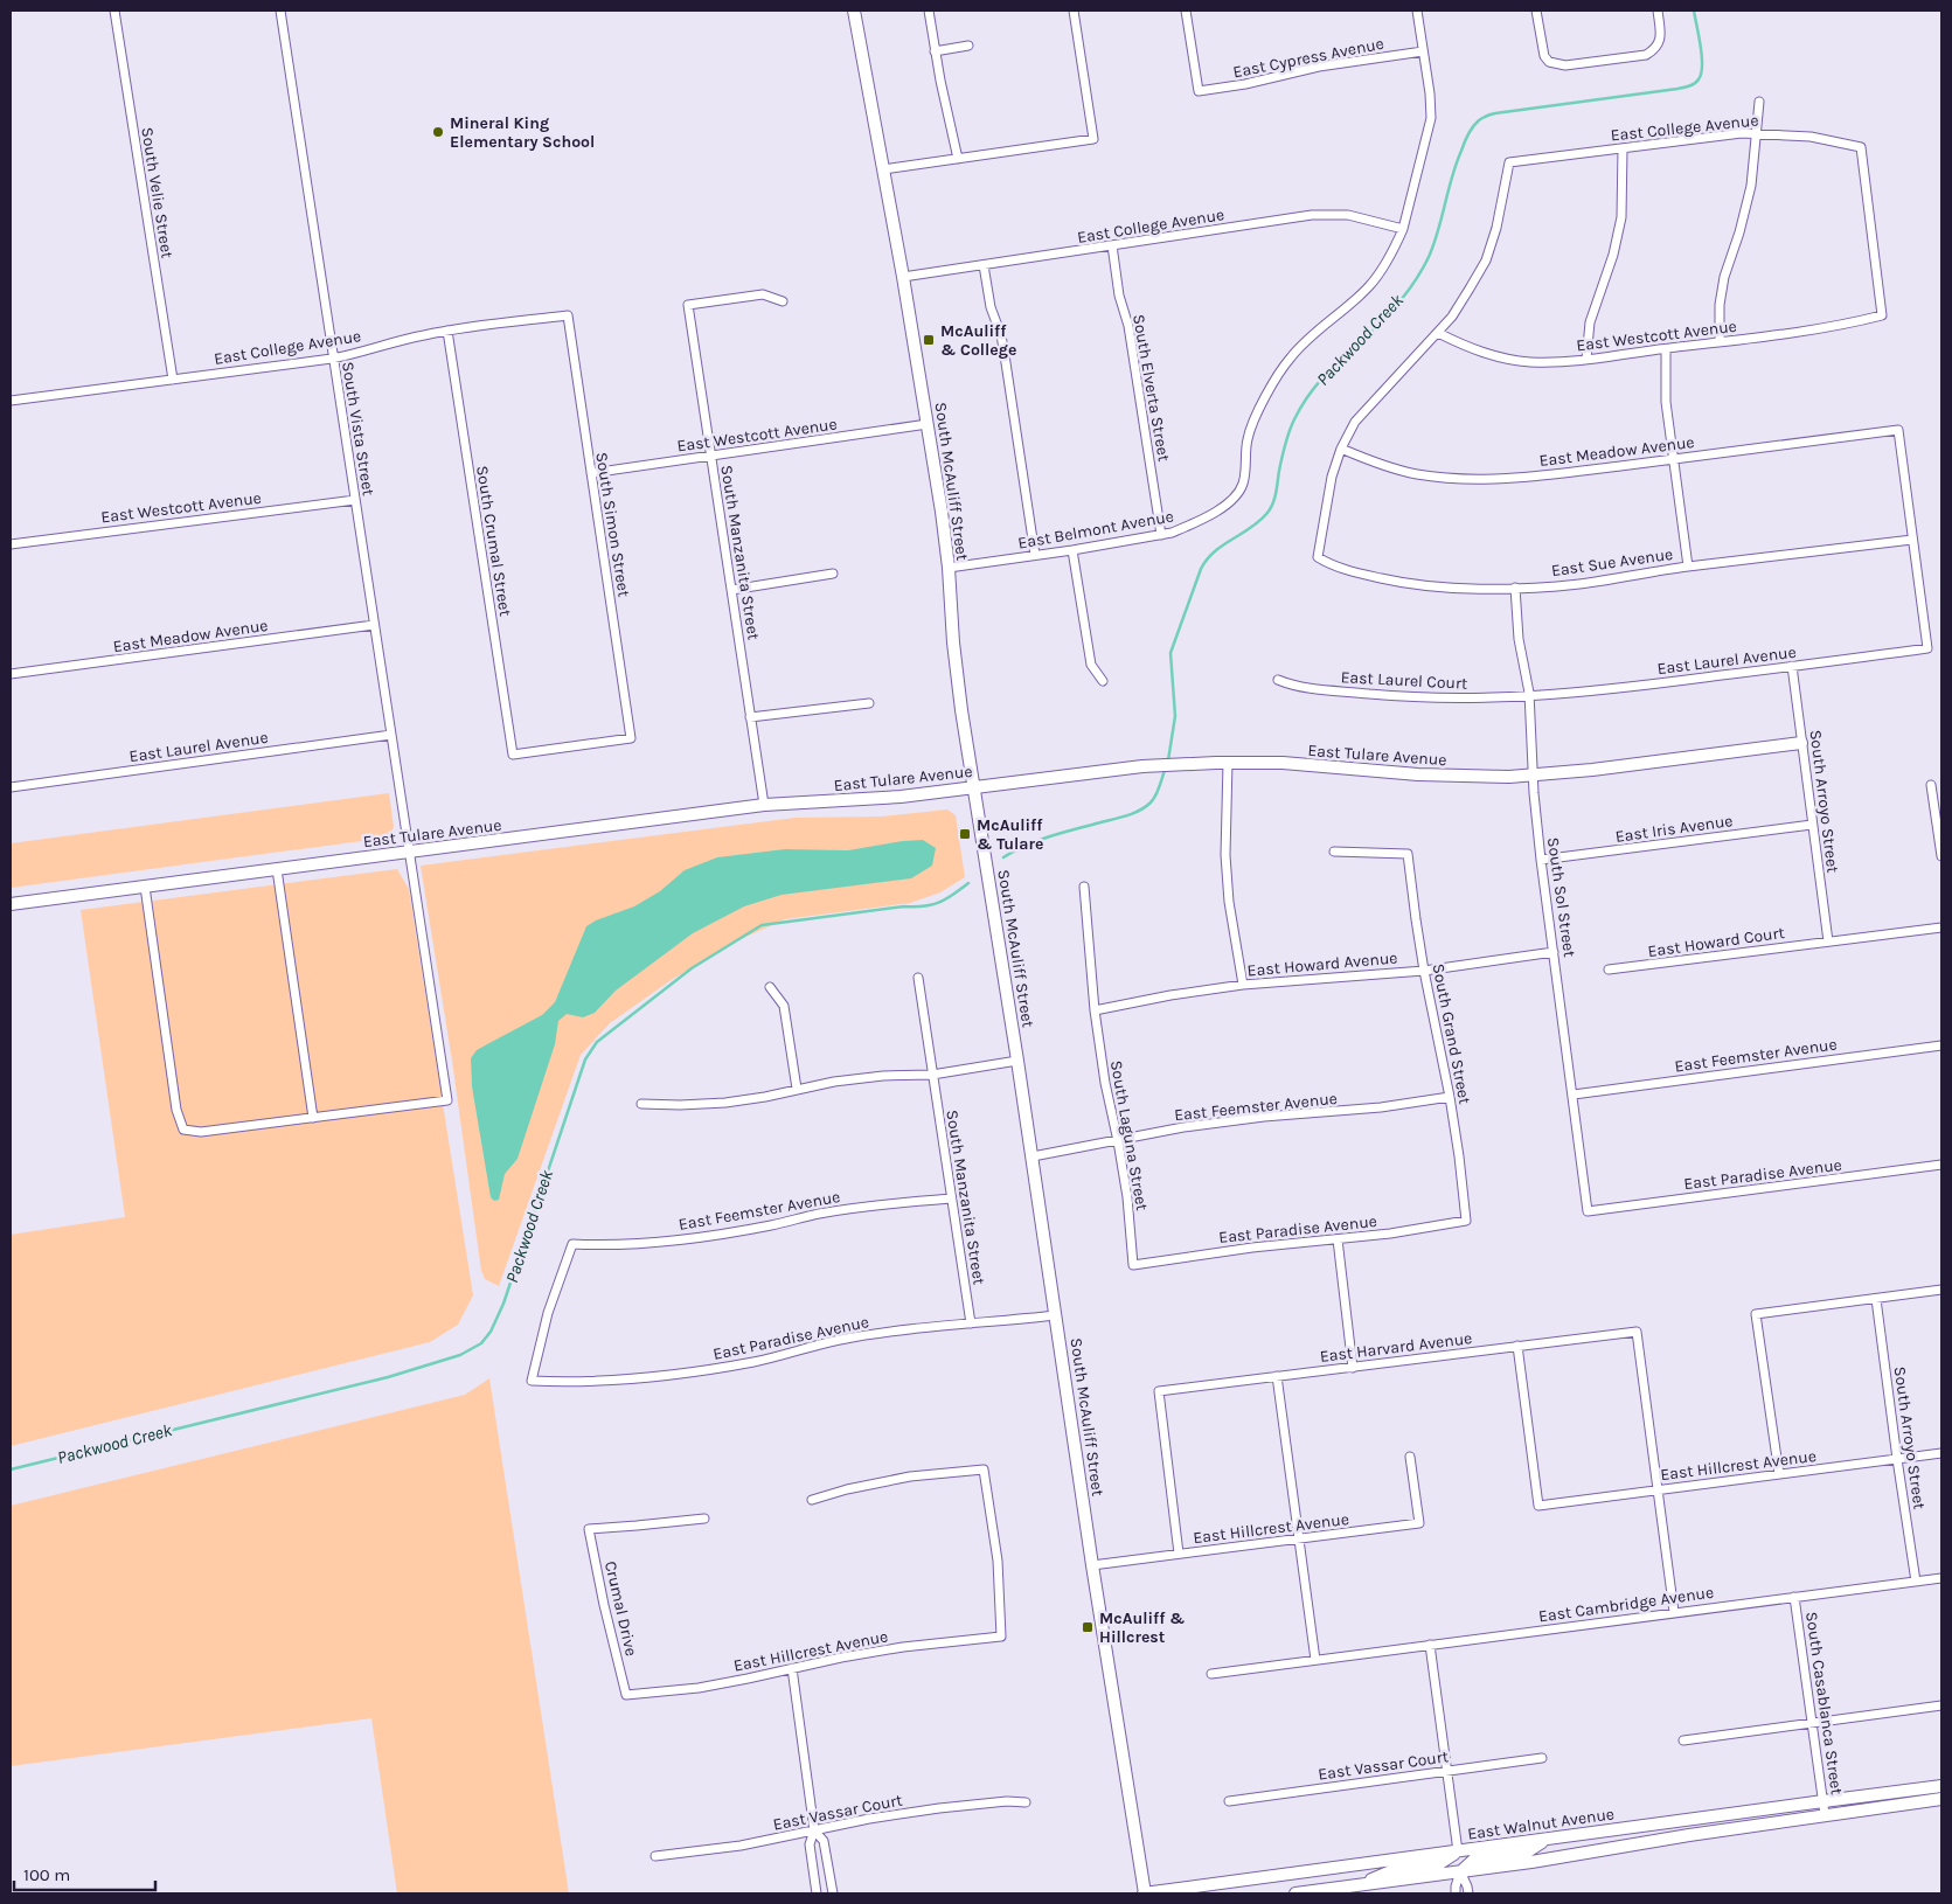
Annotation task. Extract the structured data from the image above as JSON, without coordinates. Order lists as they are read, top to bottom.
{
  "streets": {
    "street": [
      "East Cypress Avenue",
      "East College Avenue",
      "South Velie Street",
      "East Westcott Avenue",
      "South Elverta Street",
      "South Vista Street",
      "East Meadow Avenue",
      "South McAuliff Street",
      "South Simon Street",
      "East Belmont Avenue",
      "South Crumal Street",
      "South Manzanita Street",
      "East Sue Avenue",
      "East Laurel Avenue",
      "East Laurel Court",
      "East Tulare Avenue",
      "South Arroyo Street",
      "East Iris Avenue",
      "South Sol Street",
      "East Howard Court",
      "East Howard Avenue",
      "South Grand Street",
      "East Feemster Avenue",
      "South Laguna Street",
      "East Paradise Avenue",
      "East Harvard Avenue",
      "East Hillcrest Avenue",
      "East Cambridge Avenue",
      "Crumal Drive",
      "South Casablanca Street",
      "East Vassar Court",
      "East Walnut Avenue"
    ]
  },
  "crossings": [
    ["East College Avenue", "South Velie Street"],
    ["East College Avenue", "East Westcott Avenue"],
    ["East College Avenue", "South Elverta Street"],
    ["East College Avenue", "South Vista Street"],
    ["East College Avenue", "South McAuliff Street"],
    ["East College Avenue", "South Simon Street"],
    ["East College Avenue", "East Belmont Avenue"],
    ["East College Avenue", "South Crumal Street"],
    ["East Westcott Avenue", "South Vista Street"],
    ["East Westcott Avenue", "South McAuliff Street"],
    ["East Westcott Avenue", "South Simon Street"],
    ["East Westcott Avenue", "South Manzanita Street"],
    ["South Elverta Street", "East Belmont Avenue"],
    ["South Vista Street", "East Meadow Avenue"],
    ["South Vista Street", "East Laurel Avenue"],
    ["South Vista Street", "East Tulare Avenue"],
    ["East Meadow Avenue", "East Sue Avenue"],
    ["East Meadow Avenue", "East Laurel Avenue"],
    ["South McAuliff Street", "East Belmont Avenue"],
    ["South McAuliff Street", "East Tulare Avenue"],
    ["South McAuliff Street", "East Feemster Avenue"],
    ["South McAuliff Street", "East Paradise Avenue"],
    ["South McAuliff Street", "East Hillcrest Avenue"],
    ["South McAuliff Street", "East Walnut Avenue"],
    ["South Simon Street", "South Crumal Street"],
    ["South Manzanita Street", "East Tulare Avenue"],
    ["South Manzanita Street", "East Feemster Avenue"],
    ["South Manzanita Street", "East Paradise Avenue"],
    ["East Sue Avenue", "East Laurel Avenue"],
    ["East Sue Avenue", "South Sol Street"],
    ["East Laurel Avenue", "East Laurel Court"],
    ["East Laurel Avenue", "South Arroyo Street"],
    ["East Laurel Avenue", "South Sol Street"],
    ["East Laurel Court", "South Sol Street"],
    ["East Tulare Avenue", "South Arroyo Street"],
    ["East Tulare Avenue", "South Sol Street"],
    ["South Arroyo Street", "East Iris Avenue"],
    ["South Arroyo Street", "East Howard Court"],
    ["South Arroyo Street", "East Hillcrest Avenue"],
    ["South Arroyo Street", "East Cambridge Avenue"],
    ["East Iris Avenue", "South Sol Street"],
    ["South Sol Street", "East Howard Avenue"],
    ["South Sol Street", "East Feemster Avenue"],
    ["South Sol Street", "East Paradise Avenue"],
    ["East Howard Avenue", "South Grand Street"],
    ["East Howard Avenue", "South Laguna Street"],
    ["South Grand Street", "East Feemster Avenue"],
    ["South Grand Street", "East Paradise Avenue"],
    ["East Feemster Avenue", "South Laguna Street"],
    ["East Feemster Avenue", "East Paradise Avenue"],
    ["South Laguna Street", "East Paradise Avenue"],
    ["East Harvard Avenue", "East Hillcrest Avenue"],
    ["East Hillcrest Avenue", "Crumal Drive"],
    ["East Cambridge Avenue", "South Casablanca Street"],
    ["South Casablanca Street", "East Walnut Avenue"]
  ],
  "water": ["Packwood Creek"],
  "places": {
    "other": ["Mineral King Elementary School"],
    "transit": ["McAuliff & College", "McAuliff & Tulare", "McAuliff & Hillcrest"]
  },
  "scale_bar": "100 m"
}
